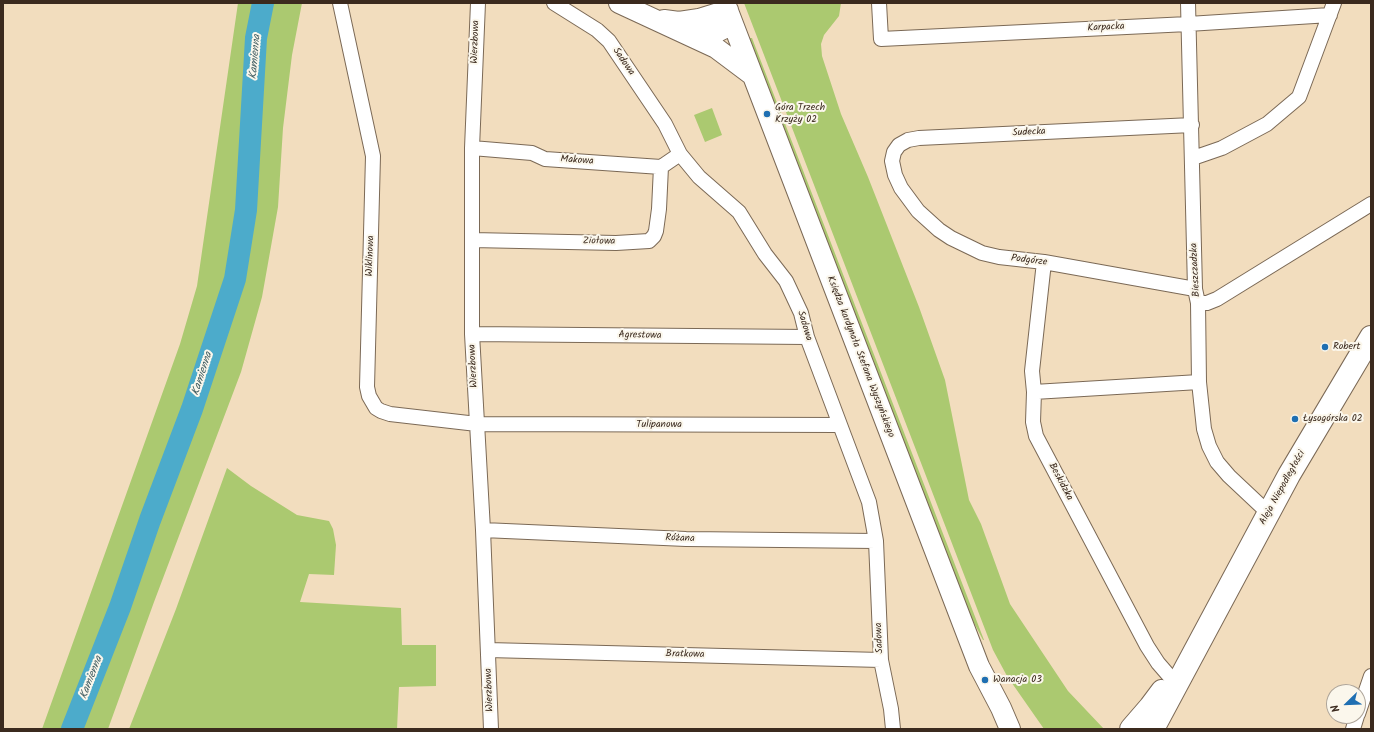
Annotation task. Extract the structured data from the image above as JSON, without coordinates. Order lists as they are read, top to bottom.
{
  "streets": {
    "main road": ["Księdza kardynała Stefana Wyszyńskiego", "Aleja Niepodległości"],
    "street": [
      "Karpacka",
      "Wierzbowa",
      "Sadowa",
      "Sudecka",
      "Makowa",
      "Ziołowa",
      "Wiklinowa",
      "Podgórze",
      "Bieszczadzka",
      "Agrestowa",
      "Tulipanowa",
      "Beskidzka",
      "Różana",
      "Bratkowa"
    ]
  },
  "crossings": [
    ["Karpacka", "Bieszczadzka"],
    ["Wierzbowa", "Makowa"],
    ["Wierzbowa", "Ziołowa"],
    ["Wierzbowa", "Wiklinowa"],
    ["Wierzbowa", "Agrestowa"],
    ["Wierzbowa", "Tulipanowa"],
    ["Wierzbowa", "Różana"],
    ["Wierzbowa", "Bratkowa"],
    ["Sadowa", "Agrestowa"],
    ["Sadowa", "Tulipanowa"],
    ["Sadowa", "Różana"],
    ["Sadowa", "Bratkowa"],
    ["Sudecka", "Podgórze"],
    ["Sudecka", "Bieszczadzka"],
    ["Makowa", "Ziołowa"],
    ["Wiklinowa", "Tulipanowa"],
    ["Podgórze", "Bieszczadzka"],
    ["Podgórze", "Beskidzka"],
    ["Bieszczadzka", "Aleja Niepodległości"],
    ["Beskidzka", "Aleja Niepodległości"]
  ],
  "water": ["Kamienna"],
  "places": [
    "Góra Trzech Krzyży 02",
    "Robert",
    "Łysogórska 02",
    "Wanacja 03"
  ],
  "north": "bottom left"
}
